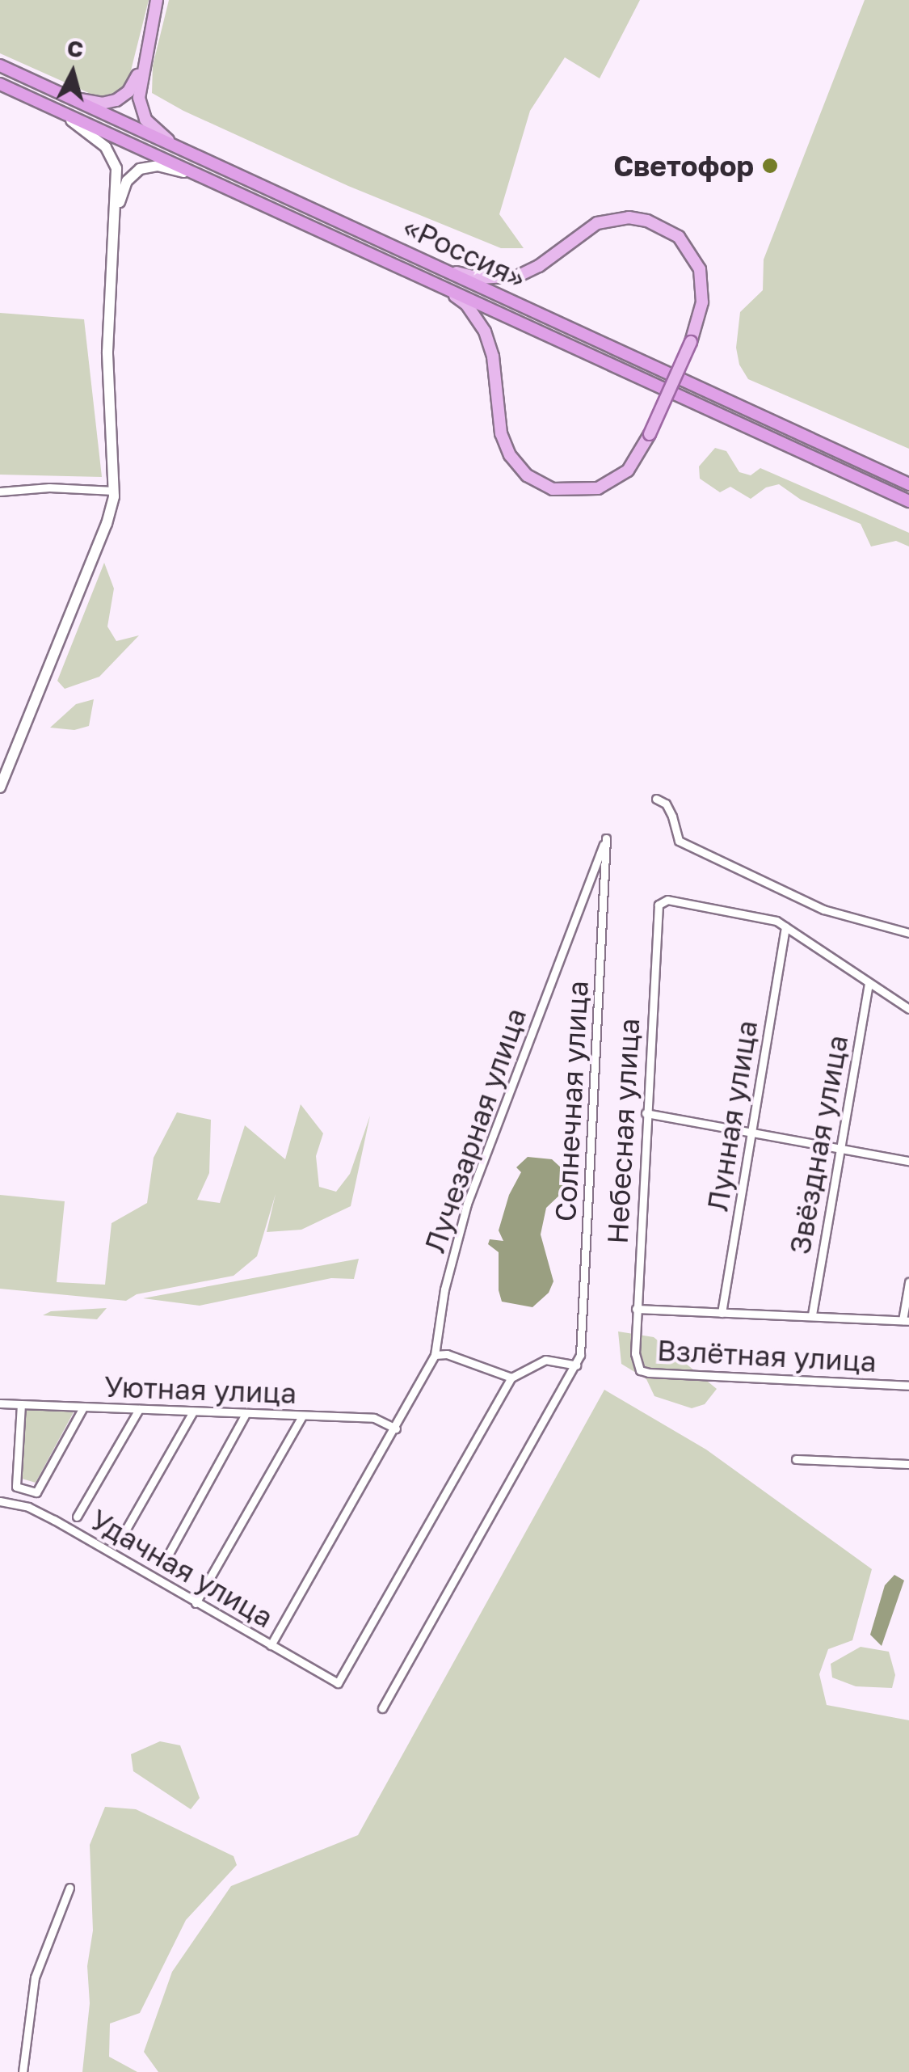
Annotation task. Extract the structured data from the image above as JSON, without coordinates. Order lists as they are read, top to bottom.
{
  "streets": {
    "highway": ["«Россия»"],
    "street": [
      "Солнечная улица",
      "Лунная улица",
      "Лучезарная улица",
      "Небесная улица",
      "Звёздная улица",
      "Взлётная улица",
      "Уютная улица",
      "Удачная улица"
    ]
  },
  "crossings": [
    ["Солнечная улица", "Лучезарная улица"],
    ["Лунная улица", "Небесная улица"],
    ["Лучезарная улица", "Уютная улица"],
    ["Лучезарная улица", "Удачная улица"],
    ["Небесная улица", "Взлётная улица"]
  ],
  "places": ["Светофор"],
  "north": "top"
}
